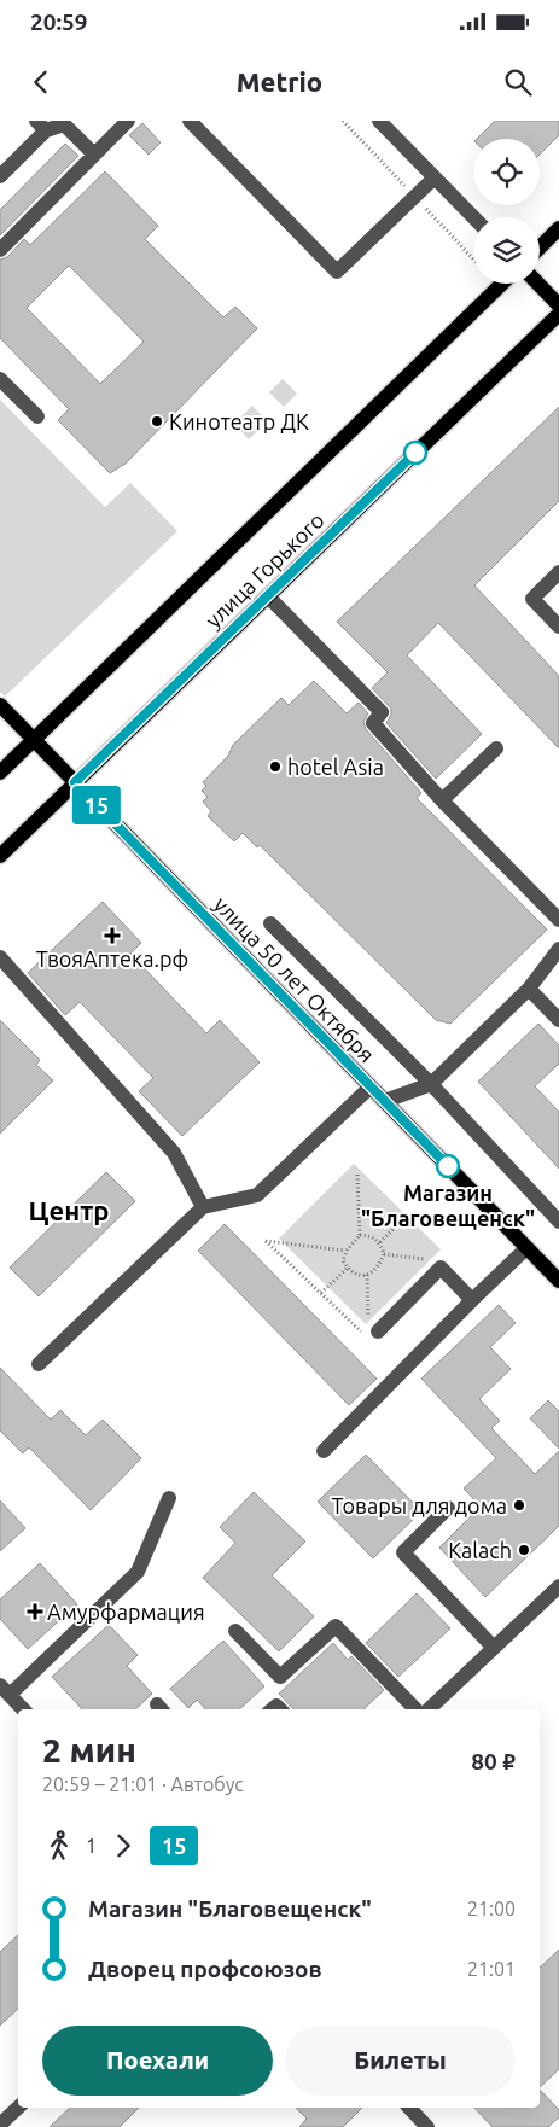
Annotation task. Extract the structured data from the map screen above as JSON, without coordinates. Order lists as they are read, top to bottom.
{
  "streets": {
    "main road": ["улица Горького", "улица 50 лет Октября"]
  },
  "crossings": [
    ["улица Горького", "улица 50 лет Октября"]
  ],
  "districts": ["Центр"],
  "places": {
    "other": [
      "Кинотеатр ДК",
      "hotel Asia",
      "Магазин \"Благовещенск\"",
      "Товары для дома",
      "Kalach"
    ],
    "health": ["ТвояАптека.рф", "Амурфармация"]
  },
  "lines": ["bus line 15"],
  "page": {
    "status": "20:59",
    "header": "Metrio",
    "on_map": "15",
    "heading": ["2 мин", "20:59 – 21:01 · Автобус", "80 ₽"],
    "legs": ["1", "15"],
    "list": [
      {
        "name": "Магазин \"Благовещенск\"",
        "value": "21:00"
      },
      {
        "name": "Дворец профсоюзов",
        "value": "21:01"
      }
    ],
    "buttons": ["Поехали", "Билеты"]
  }
}
